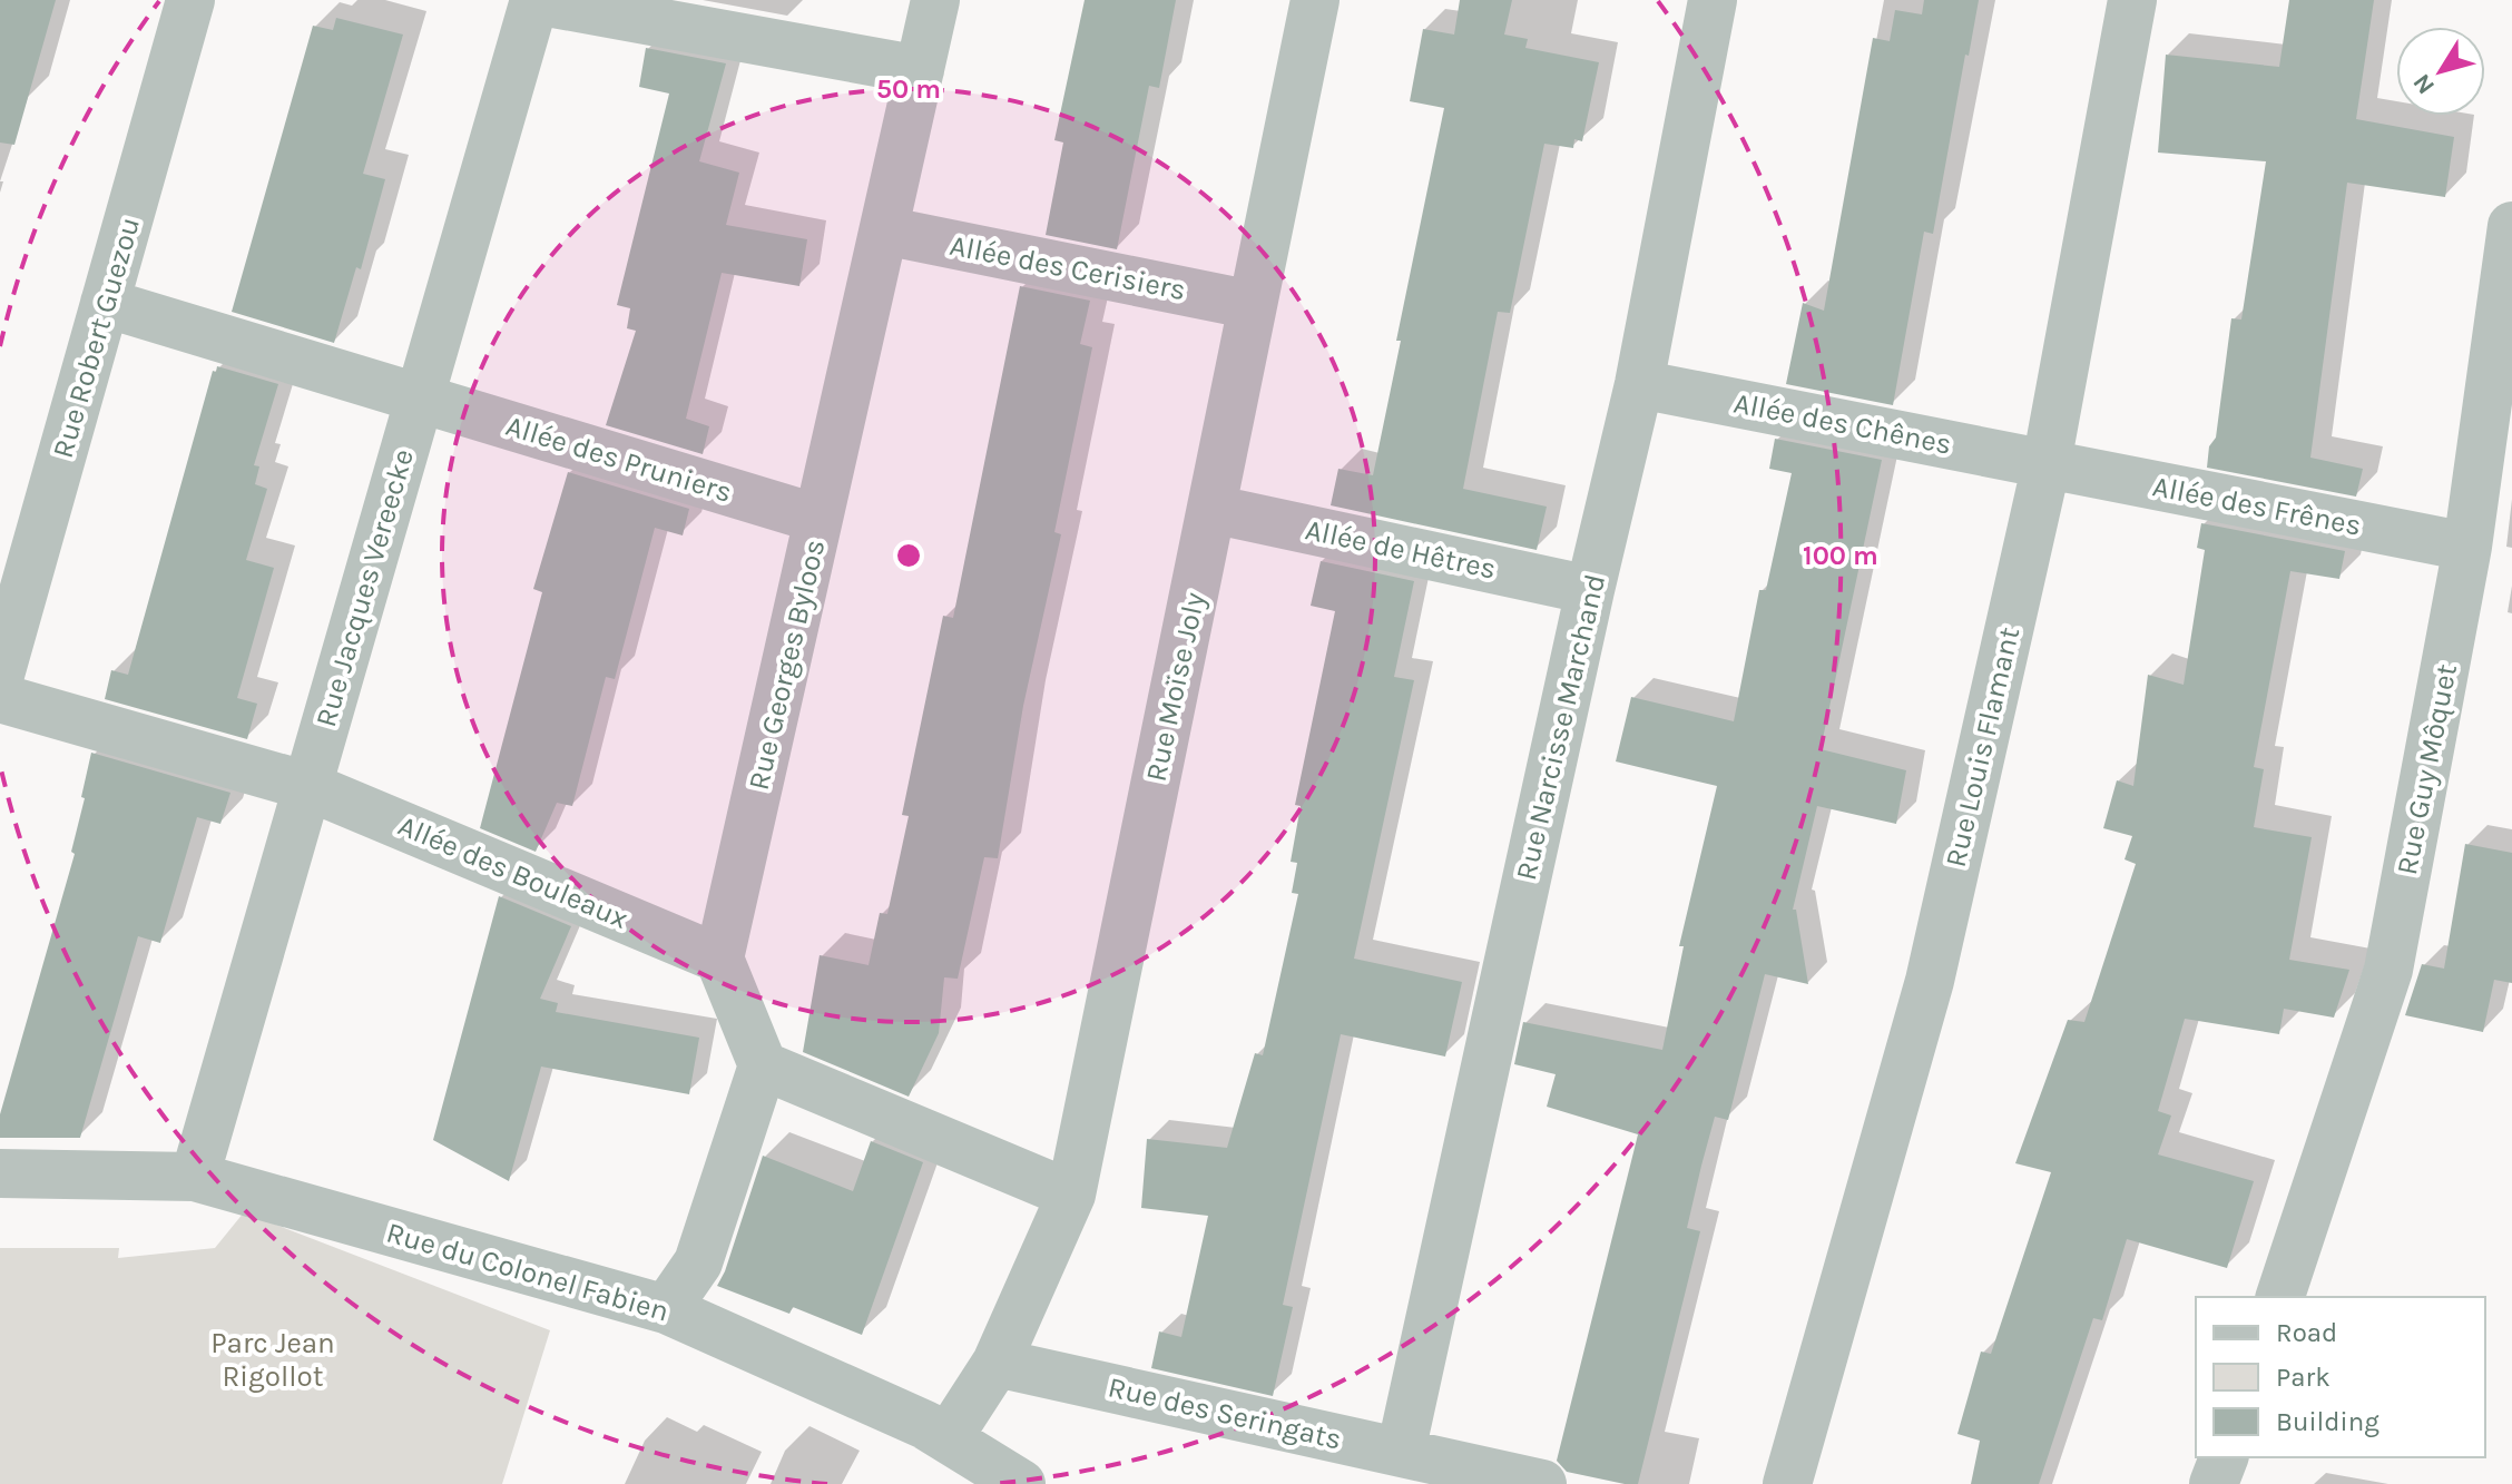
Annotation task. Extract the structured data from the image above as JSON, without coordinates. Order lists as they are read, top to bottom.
{
  "streets": {
    "street": [
      "Allée des Cerisiers",
      "Rue Robert Guezou",
      "Allée des Chênes",
      "Allée des Pruniers",
      "Allée des Frênes",
      "Allée de Hêtres",
      "Rue Jacques Vereecke",
      "Rue Georges Byloos",
      "Rue Moïse Joly",
      "Rue Narcisse Marchand",
      "Rue Louis Flamant",
      "Rue Guy Môquet",
      "Allée des Bouleaux",
      "Rue du Colonel Fabien",
      "Rue des Seringats"
    ]
  },
  "crossings": [
    ["Allée des Cerisiers", "Rue Georges Byloos"],
    ["Allée des Cerisiers", "Rue Moïse Joly"],
    ["Rue Robert Guezou", "Allée des Pruniers"],
    ["Allée des Chênes", "Allée des Frênes"],
    ["Allée des Chênes", "Rue Narcisse Marchand"],
    ["Allée des Chênes", "Rue Louis Flamant"],
    ["Allée des Pruniers", "Rue Jacques Vereecke"],
    ["Allée des Pruniers", "Rue Georges Byloos"],
    ["Allée des Frênes", "Rue Louis Flamant"],
    ["Allée des Frênes", "Rue Guy Môquet"],
    ["Allée de Hêtres", "Rue Moïse Joly"],
    ["Allée de Hêtres", "Rue Narcisse Marchand"],
    ["Rue Jacques Vereecke", "Allée des Bouleaux"],
    ["Rue Jacques Vereecke", "Rue du Colonel Fabien"],
    ["Rue Georges Byloos", "Allée des Bouleaux"],
    ["Rue Moïse Joly", "Rue des Seringats"],
    ["Rue Narcisse Marchand", "Rue des Seringats"]
  ],
  "parks": ["Parc Jean Rigollot"],
  "legend": ["Road", "Park", "Building"],
  "north": "bottom left",
  "rings": ["50 m", "100 m"]
}
